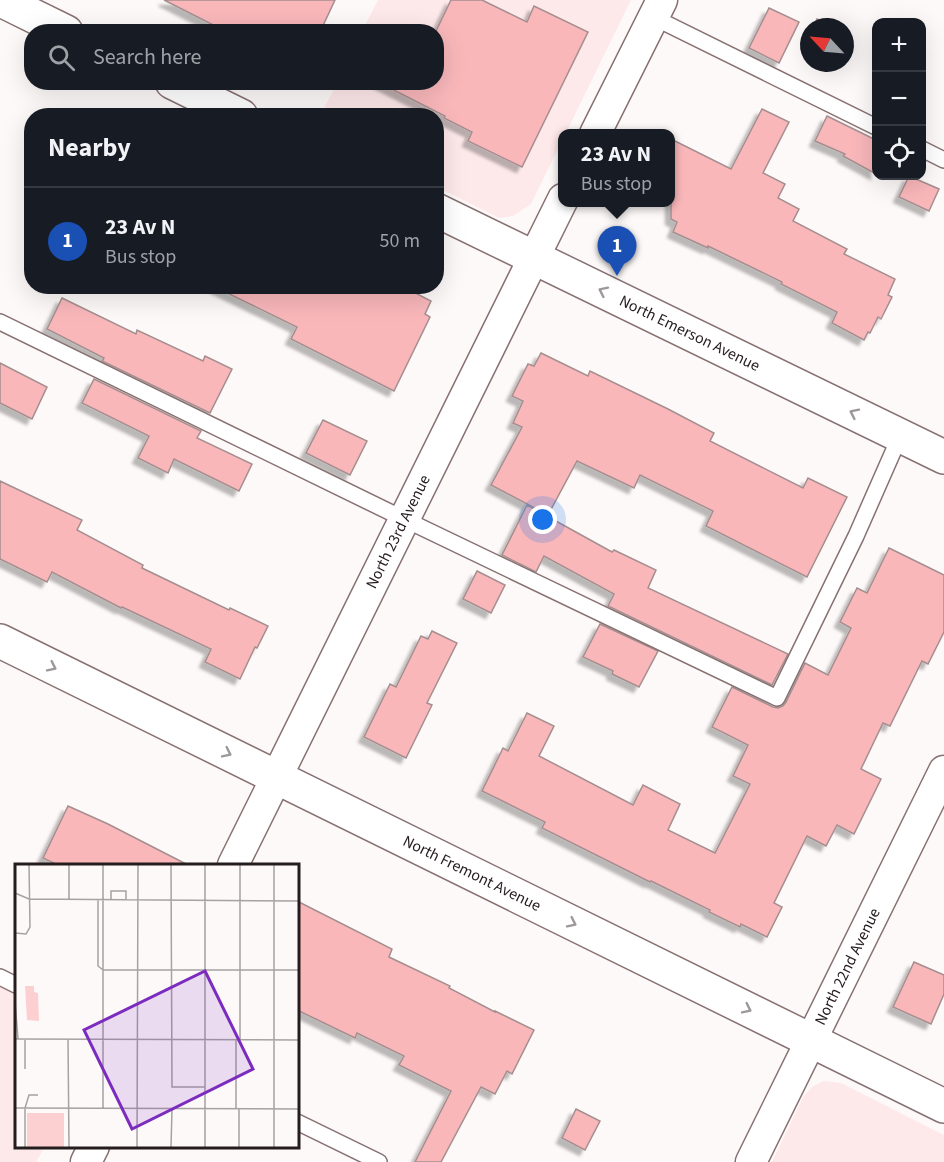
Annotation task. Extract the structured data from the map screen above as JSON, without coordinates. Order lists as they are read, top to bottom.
{
  "streets": {
    "street": [
      "North Emerson Avenue",
      "North 23rd Avenue",
      "North Fremont Avenue",
      "North 22nd Avenue"
    ]
  },
  "crossings": [
    ["North Emerson Avenue", "North 23rd Avenue"],
    ["North 23rd Avenue", "North Fremont Avenue"],
    ["North Fremont Avenue", "North 22nd Avenue"]
  ],
  "one_way": ["North Emerson Avenue", "North Fremont Avenue"],
  "north": "top left",
  "page": {
    "map_buttons": ["+", "−"],
    "search": "Search here",
    "heading": "Nearby",
    "popup": ["23 Av N", "Bus stop"],
    "list": [
      {
        "mark": "1",
        "name": "23 Av N",
        "note": "Bus stop",
        "value": "50 m"
      }
    ],
    "pins": "1"
  }
}
